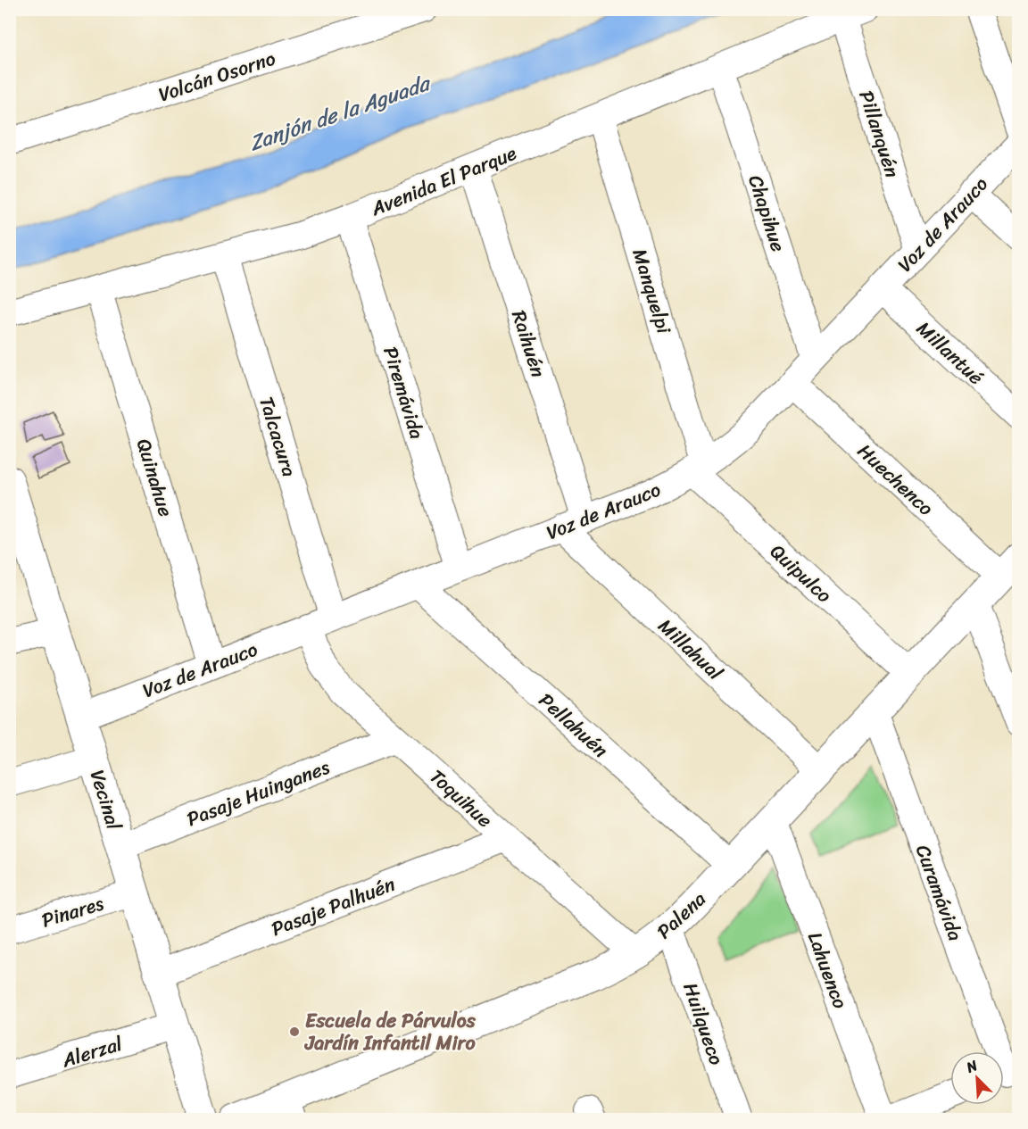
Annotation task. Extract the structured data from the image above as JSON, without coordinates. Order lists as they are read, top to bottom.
{
  "streets": {
    "street": [
      "Volcán Osorno",
      "Pillanquén",
      "Avenida El Parque",
      "Chapihue",
      "Voz de Arauco",
      "Manquelpi",
      "Raihuén",
      "Millantué",
      "Piremávida",
      "Talcacura",
      "Quinahue",
      "Huechenco",
      "Quipulco",
      "Millahual",
      "Pellahuén",
      "Pasaje Huinganes",
      "Toquihue",
      "Vecinal",
      "Curamávida",
      "Pasaje Palhuén",
      "Pinares",
      "Palena",
      "Lahuenco",
      "Huilqueco",
      "Alerzal"
    ]
  },
  "crossings": [
    ["Pillanquén", "Avenida El Parque"],
    ["Pillanquén", "Voz de Arauco"],
    ["Avenida El Parque", "Chapihue"],
    ["Avenida El Parque", "Manquelpi"],
    ["Avenida El Parque", "Raihuén"],
    ["Avenida El Parque", "Piremávida"],
    ["Avenida El Parque", "Talcacura"],
    ["Avenida El Parque", "Quinahue"],
    ["Chapihue", "Voz de Arauco"],
    ["Voz de Arauco", "Manquelpi"],
    ["Voz de Arauco", "Raihuén"],
    ["Voz de Arauco", "Millantué"],
    ["Voz de Arauco", "Piremávida"],
    ["Voz de Arauco", "Talcacura"],
    ["Voz de Arauco", "Quinahue"],
    ["Voz de Arauco", "Huechenco"],
    ["Voz de Arauco", "Quipulco"],
    ["Voz de Arauco", "Millahual"],
    ["Voz de Arauco", "Pellahuén"],
    ["Voz de Arauco", "Toquihue"],
    ["Voz de Arauco", "Vecinal"],
    ["Manquelpi", "Quipulco"],
    ["Raihuén", "Millahual"],
    ["Huechenco", "Palena"],
    ["Quipulco", "Palena"],
    ["Millahual", "Palena"],
    ["Pellahuén", "Palena"],
    ["Pasaje Huinganes", "Toquihue"],
    ["Pasaje Huinganes", "Vecinal"],
    ["Toquihue", "Pasaje Palhuén"],
    ["Toquihue", "Palena"],
    ["Vecinal", "Pasaje Palhuén"],
    ["Vecinal", "Pinares"],
    ["Vecinal", "Alerzal"],
    ["Curamávida", "Palena"],
    ["Palena", "Lahuenco"],
    ["Palena", "Huilqueco"]
  ],
  "water": ["Zanjón de la Aguada"],
  "places": ["Escuela de Párvulos Jardín Infantil Miro"],
  "north": "top left"
}
